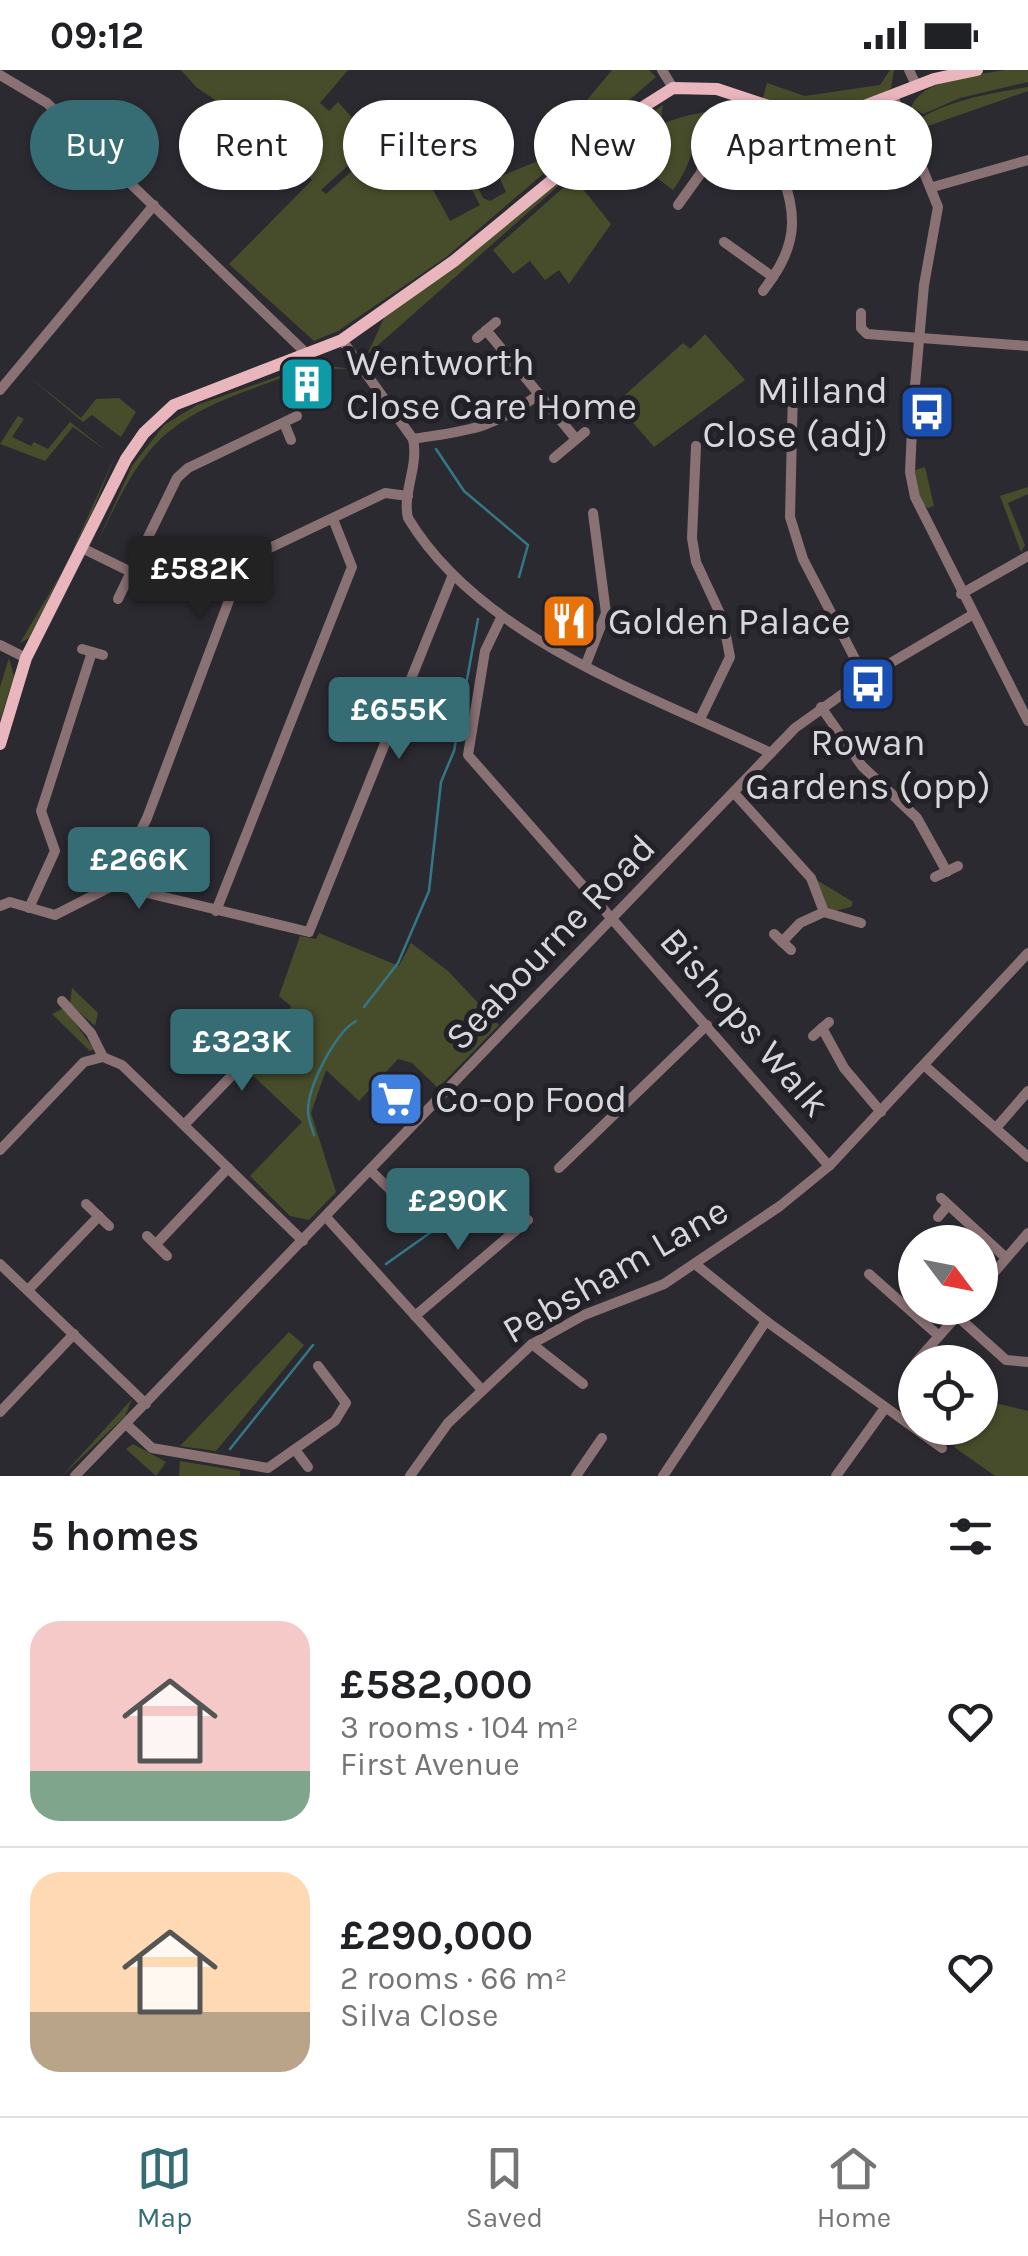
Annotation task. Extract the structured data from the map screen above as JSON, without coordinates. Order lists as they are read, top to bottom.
{
  "streets": {
    "street": ["Seabourne Road", "Bishops Walk", "Pebsham Lane"]
  },
  "crossings": [
    ["Seabourne Road", "Bishops Walk"],
    ["Bishops Walk", "Pebsham Lane"]
  ],
  "places": {
    "building": ["Wentworth Close Care Home"],
    "bus stop": ["Milland Close (adj)", "Rowan Gardens (opp)"],
    "restaurant": ["Golden Palace"],
    "supermarket": ["Co-op Food"]
  },
  "north": "bottom right",
  "page": {
    "status": "09:12",
    "chip": [
      "Buy",
      "Rent",
      "Filters",
      "New",
      "Apartment"
    ],
    "price": [
      "£582K",
      "£655K",
      "£266K",
      "£323K",
      "£290K"
    ],
    "heading": "5 homes",
    "list": [
      {
        "name": "£582,000",
        "note": "3 rooms · 104 m² · First Avenue"
      },
      {
        "name": "£290,000",
        "note": "2 rooms · 66 m² · Silva Close"
      }
    ],
    "tabs": ["Map", "Saved", "Home"]
  }
}
